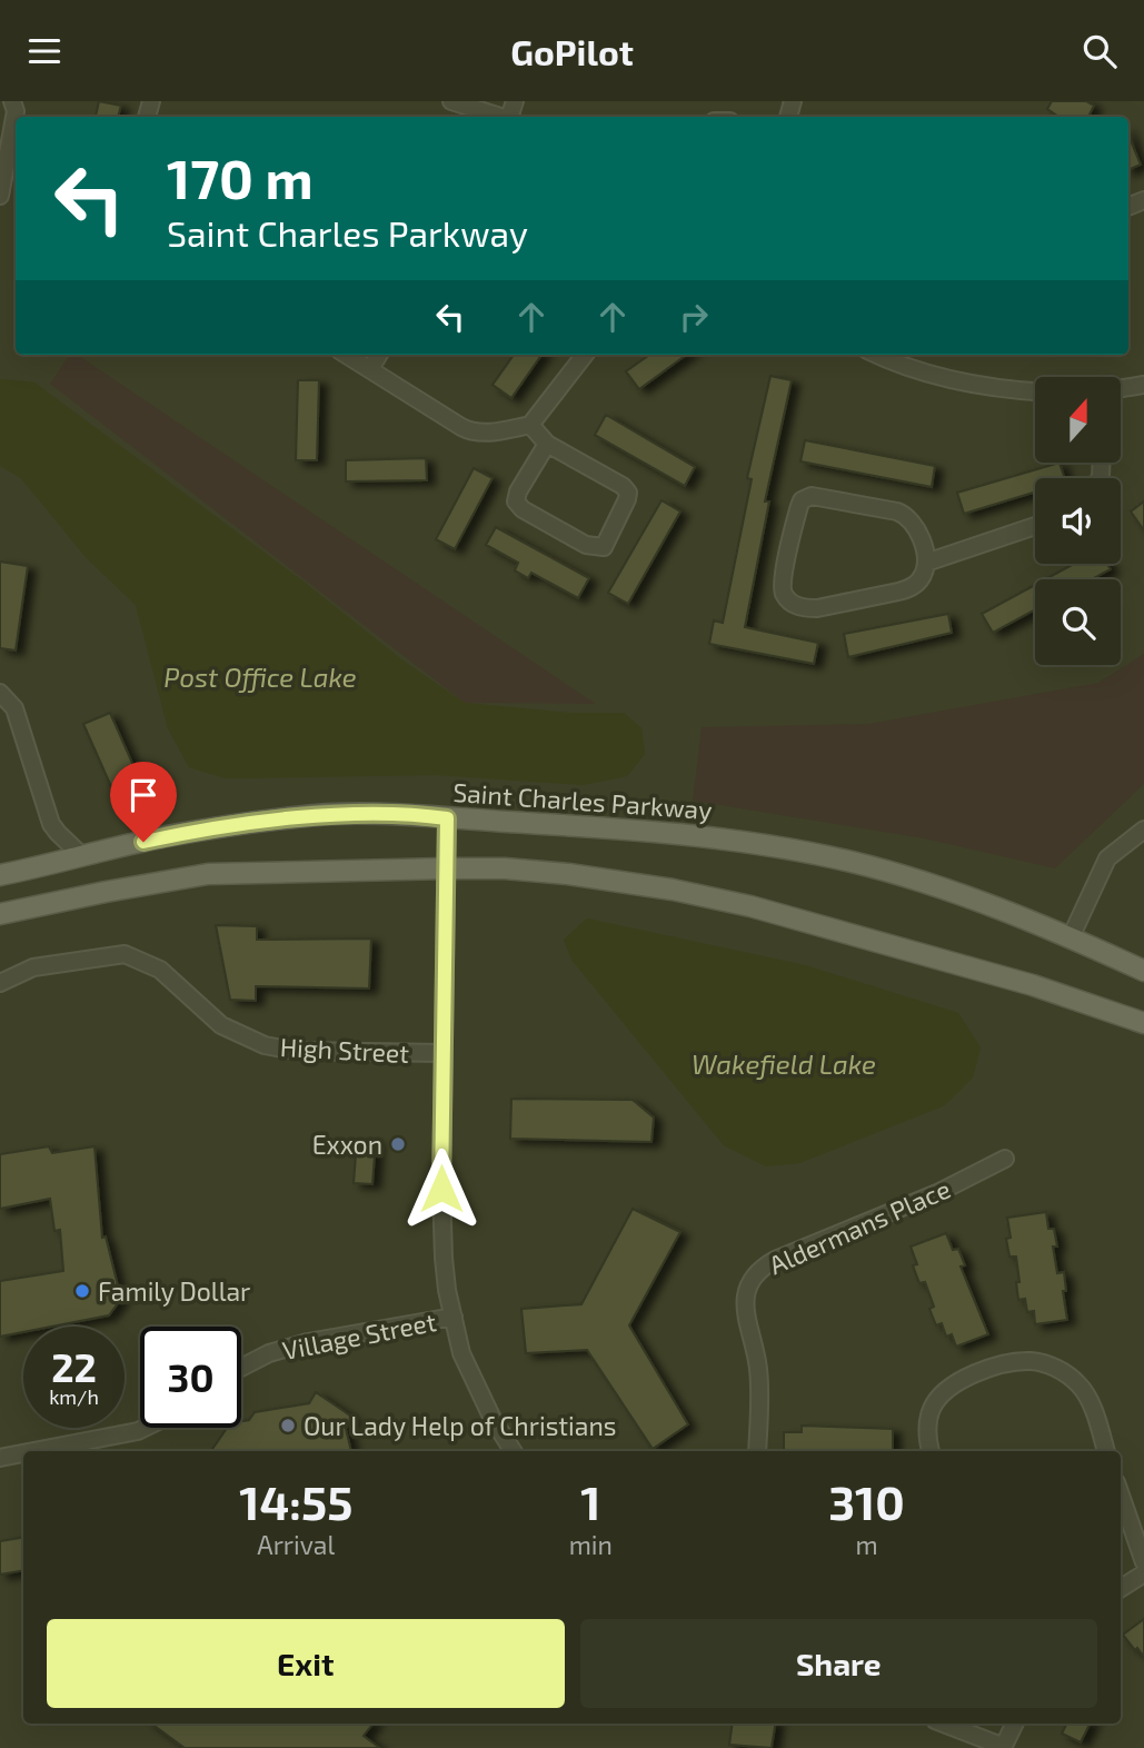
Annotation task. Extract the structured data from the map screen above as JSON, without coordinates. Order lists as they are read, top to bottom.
{
  "streets": {
    "main road": ["Saint Charles Parkway"],
    "street": ["High Street", "Aldermans Place", "Village Street"]
  },
  "water": ["Post Office Lake", "Wakefield Lake"],
  "places": ["Exxon", "Family Dollar", "Our Lady Help of Christians"],
  "north": "top",
  "page": {
    "header": "GoPilot",
    "turn": ["170 m", "Saint Charles Parkway"],
    "speed": "22 km/h",
    "limit": "30",
    "eta": [
      "14:55",
      "Arrival",
      "1",
      "min",
      "310",
      "m"
    ],
    "buttons": ["Exit", "Share"]
  }
}
